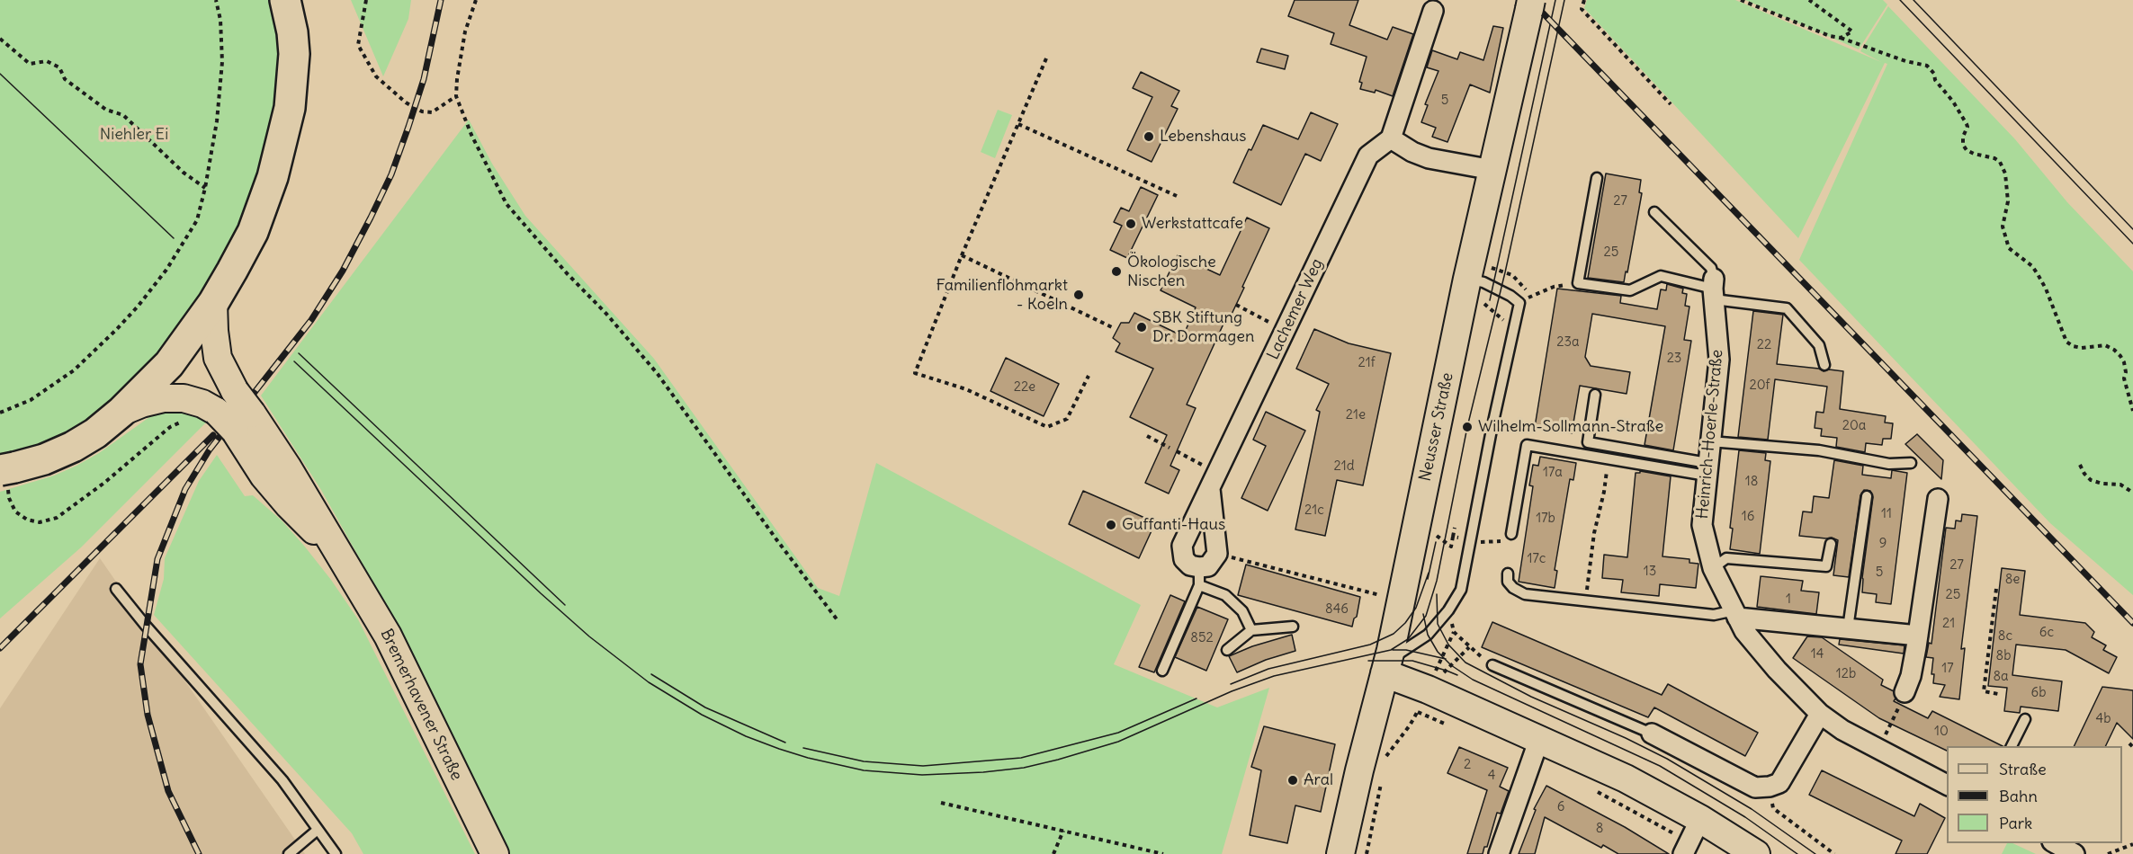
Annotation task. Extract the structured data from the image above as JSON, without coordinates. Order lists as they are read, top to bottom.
{
  "streets": {
    "main road": ["Neusser Straße", "Bremerhavener Straße"],
    "street": ["Lachemer Weg", "Heinrich-Hoerle-Straße"]
  },
  "parks": ["Niehler Ei"],
  "places": [
    "Lebenshaus",
    "Werkstattcafe",
    "Ökologische Nischen",
    "Familienflohmarkt - Koeln",
    "SBK Stiftung Dr. Dormagen",
    "Wilhelm-Sollmann-Straße",
    "Guffanti-Haus",
    "Aral"
  ],
  "house_numbers": [
    "5",
    "27",
    "25",
    "23a",
    "22",
    "23",
    "21f",
    "20f",
    "22e",
    "21e",
    "20a",
    "21d",
    "17a",
    "18",
    "21c",
    "11",
    "16",
    "17b",
    "9",
    "17c",
    "27",
    "13",
    "5",
    "8e",
    "25",
    "1",
    "846",
    "21",
    "6c",
    "8c",
    "852",
    "14",
    "8b",
    "17",
    "12b",
    "8a",
    "6b",
    "4b",
    "10",
    "2",
    "4",
    "6",
    "8"
  ],
  "legend": ["Straße", "Bahn", "Park"]
}
